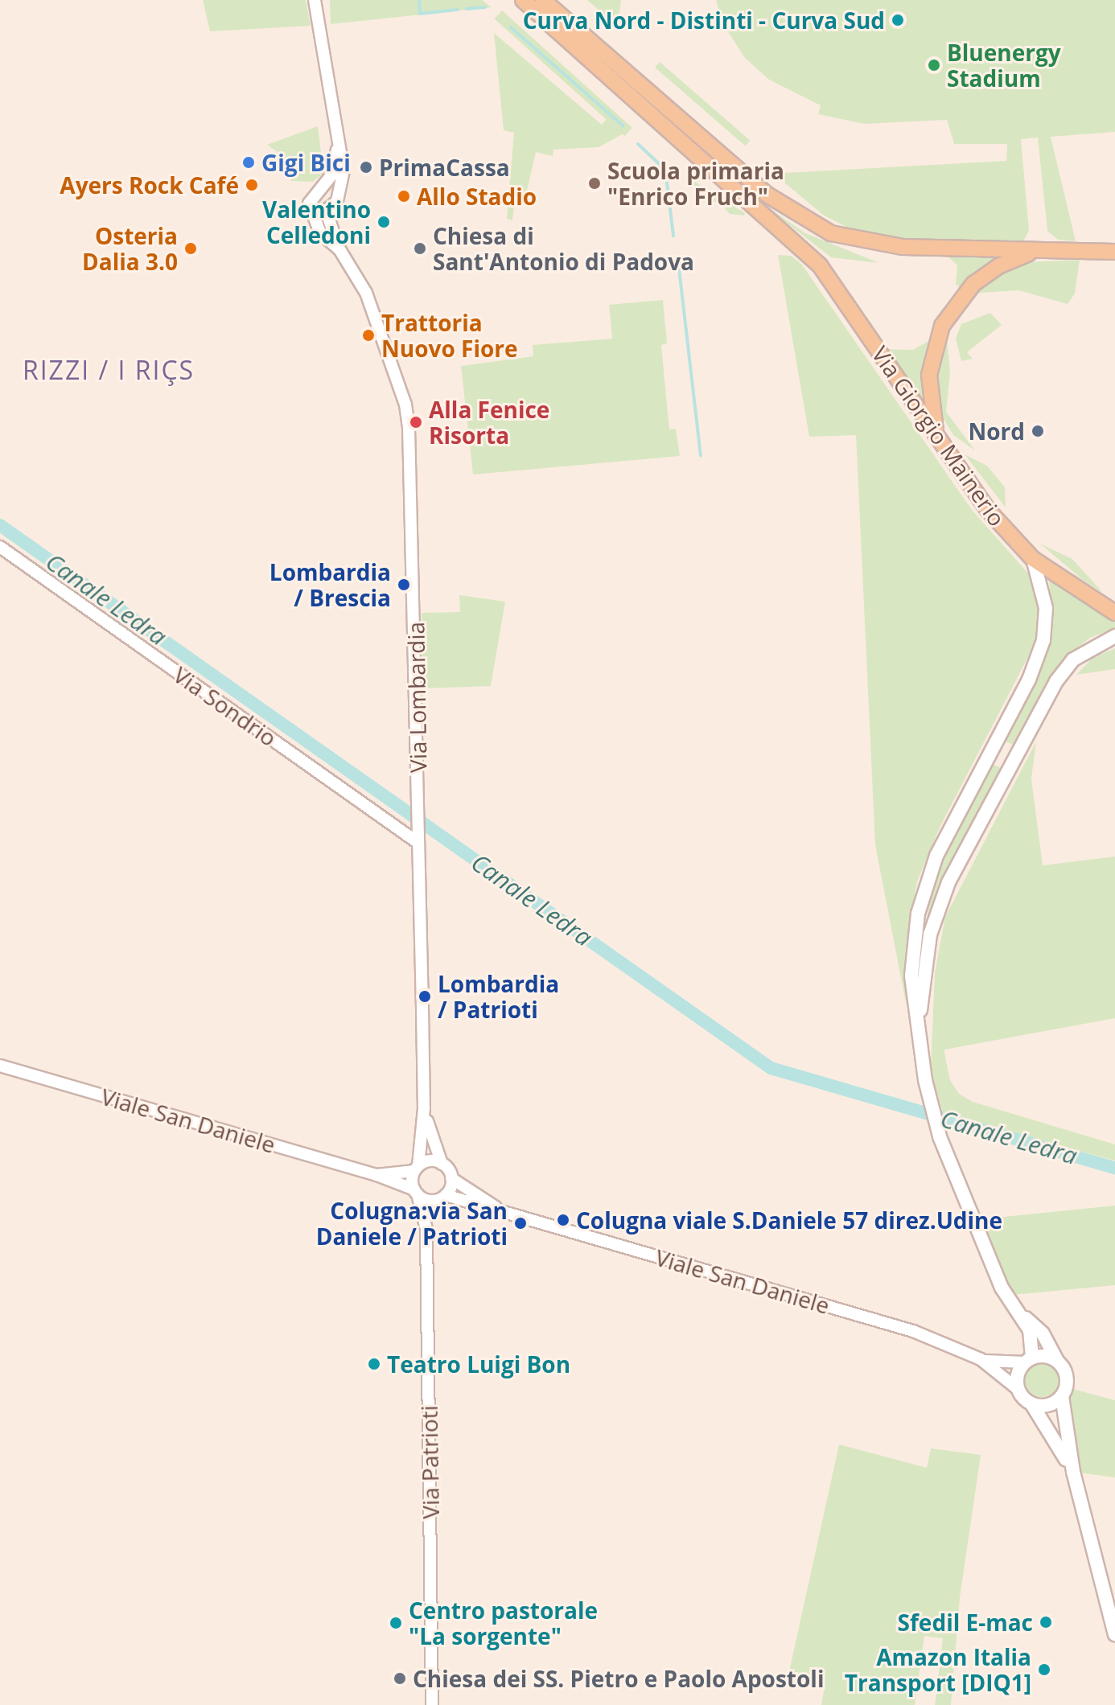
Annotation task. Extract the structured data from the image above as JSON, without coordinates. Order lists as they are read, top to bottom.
{
  "streets": {
    "main road": ["Via Giorgio Mainerio", "Viale San Daniele"],
    "street": ["Via Lombardia", "Via Sondrio", "Via Patrioti"]
  },
  "crossings": [
    ["Via Lombardia", "Via Sondrio"],
    ["Via Lombardia", "Viale San Daniele"],
    ["Via Lombardia", "Via Patrioti"],
    ["Viale San Daniele", "Via Patrioti"]
  ],
  "districts": ["RIZZI / I RIÇS"],
  "water": ["Canale Ledra"],
  "places": [
    "Curva Nord - Distinti - Curva Sud",
    "Bluenergy Stadium",
    "Gigi Bici",
    "PrimaCassa",
    "Scuola primaria \"Enrico Fruch\"",
    "Ayers Rock Café",
    "Allo Stadio",
    "Valentino Celledoni",
    "Osteria Dalia 3.0",
    "Chiesa di Sant'Antonio di Padova",
    "Trattoria Nuovo Fiore",
    "Alla Fenice Risorta",
    "Nord",
    "Lombardia / Brescia",
    "Lombardia / Patrioti",
    "Colugna viale S.Daniele 57 direz.Udine",
    "Colugna:via San Daniele / Patrioti",
    "Teatro Luigi Bon",
    "Sfedil E-mac",
    "Centro pastorale \"La sorgente\"",
    "Amazon Italia Transport [DIQ1]",
    "Chiesa dei SS. Pietro e Paolo Apostoli"
  ]
}
